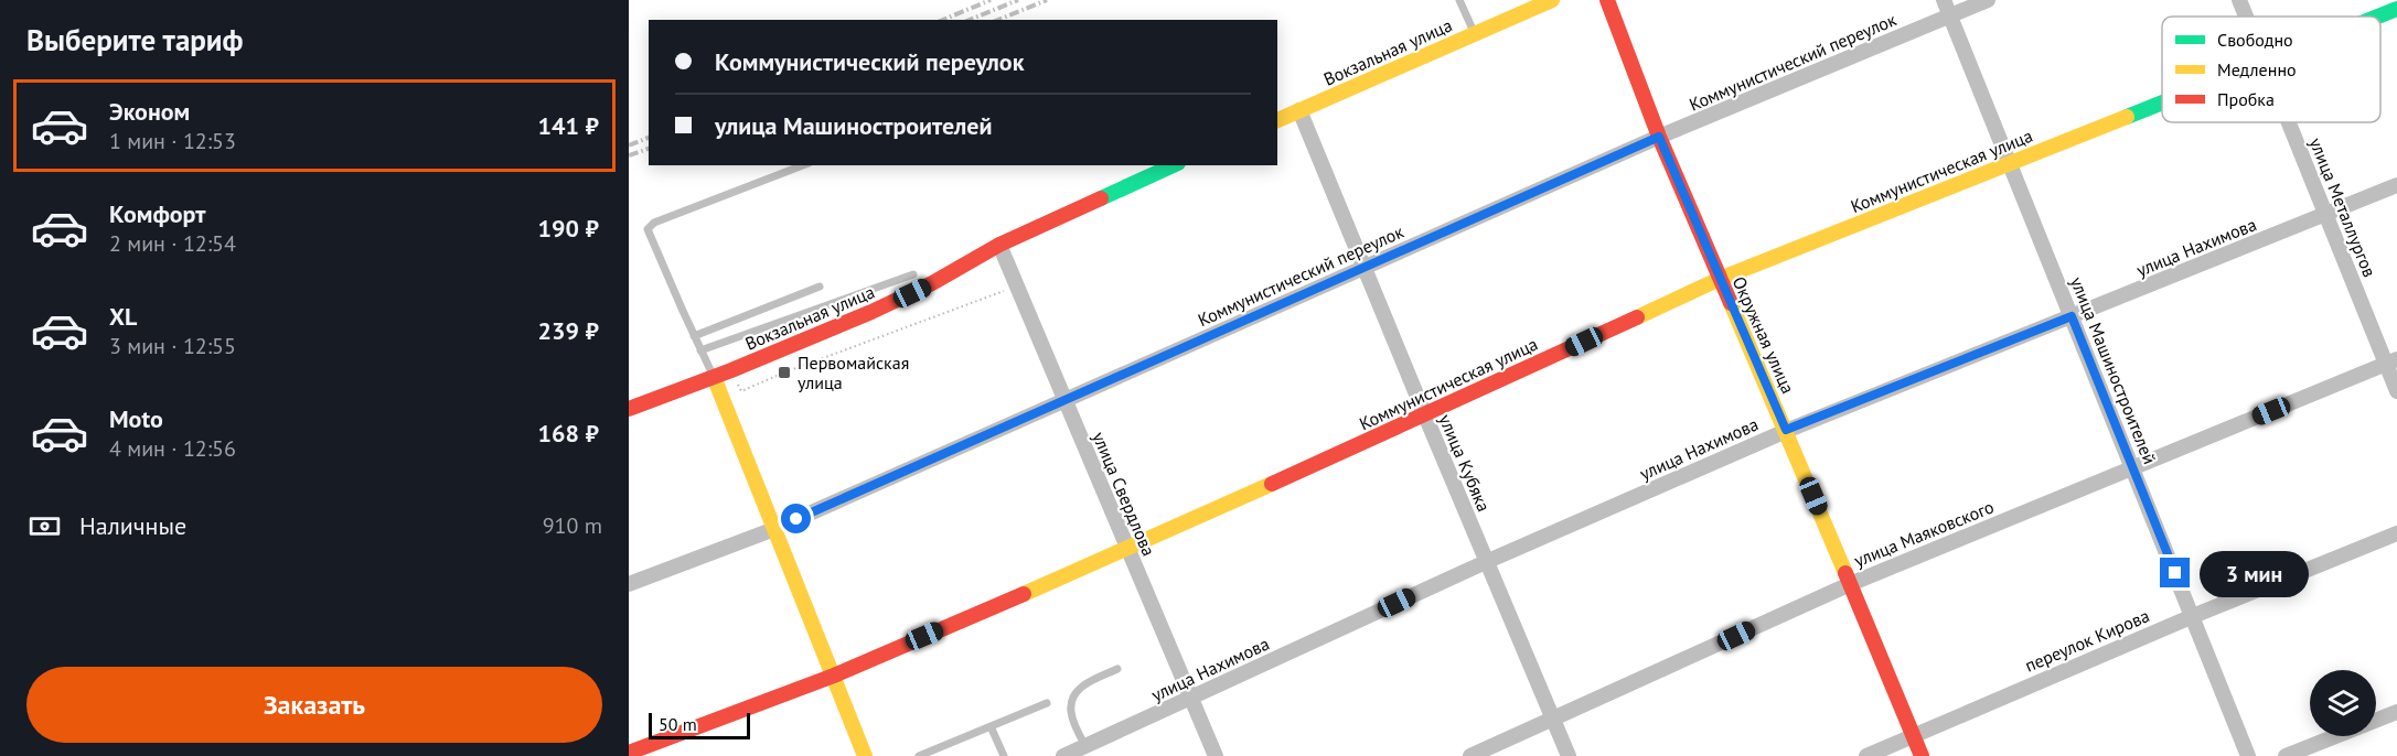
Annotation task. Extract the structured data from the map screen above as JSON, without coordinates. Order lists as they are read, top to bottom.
{
  "streets": {
    "street": [
      "Вокзальная улица",
      "Коммунистический переулок",
      "Коммунистическая улица",
      "улица Металлургов",
      "улица Нахимова",
      "Окружная улица",
      "улица Машиностроителей",
      "улица Кубяка",
      "улица Свердлова",
      "улица Маяковского",
      "переулок Кирова"
    ]
  },
  "crossings": [
    ["Вокзальная улица", "улица Кубяка"],
    ["Вокзальная улица", "улица Свердлова"],
    ["Коммунистический переулок", "Окружная улица"],
    ["Коммунистический переулок", "улица Машиностроителей"],
    ["Коммунистический переулок", "улица Кубяка"],
    ["Коммунистический переулок", "улица Свердлова"],
    ["Коммунистическая улица", "Окружная улица"],
    ["Коммунистическая улица", "улица Машиностроителей"],
    ["Коммунистическая улица", "улица Кубяка"],
    ["Коммунистическая улица", "улица Свердлова"],
    ["улица Металлургов", "улица Нахимова"],
    ["улица Металлургов", "улица Маяковского"],
    ["улица Нахимова", "Окружная улица"],
    ["улица Нахимова", "улица Машиностроителей"],
    ["улица Нахимова", "улица Кубяка"],
    ["улица Нахимова", "улица Свердлова"],
    ["Окружная улица", "улица Маяковского"],
    ["Окружная улица", "переулок Кирова"],
    ["улица Машиностроителей", "улица Маяковского"],
    ["улица Машиностроителей", "переулок Кирова"],
    ["улица Кубяка", "улица Маяковского"]
  ],
  "places": {
    "transit": ["Первомайская улица"]
  },
  "legend": ["Свободно", "Медленно", "Пробка"],
  "scale_bar": "50 m",
  "page": {
    "heading": "Выберите тариф",
    "banner": ["Коммунистический переулок", "улица Машиностроителей"],
    "list": [
      {
        "name": "Эконом",
        "note": "1 мин · 12:53",
        "value": "141 ₽"
      },
      {
        "name": "Комфорт",
        "note": "2 мин · 12:54",
        "value": "190 ₽"
      },
      {
        "name": "XL",
        "note": "3 мин · 12:55",
        "value": "239 ₽"
      },
      {
        "name": "Moto",
        "note": "4 мин · 12:56",
        "value": "168 ₽"
      }
    ],
    "pay": ["Наличные", "910 m"],
    "bubble": "3 мин",
    "buttons": "Заказать",
    "scale": "50 m"
  }
}
